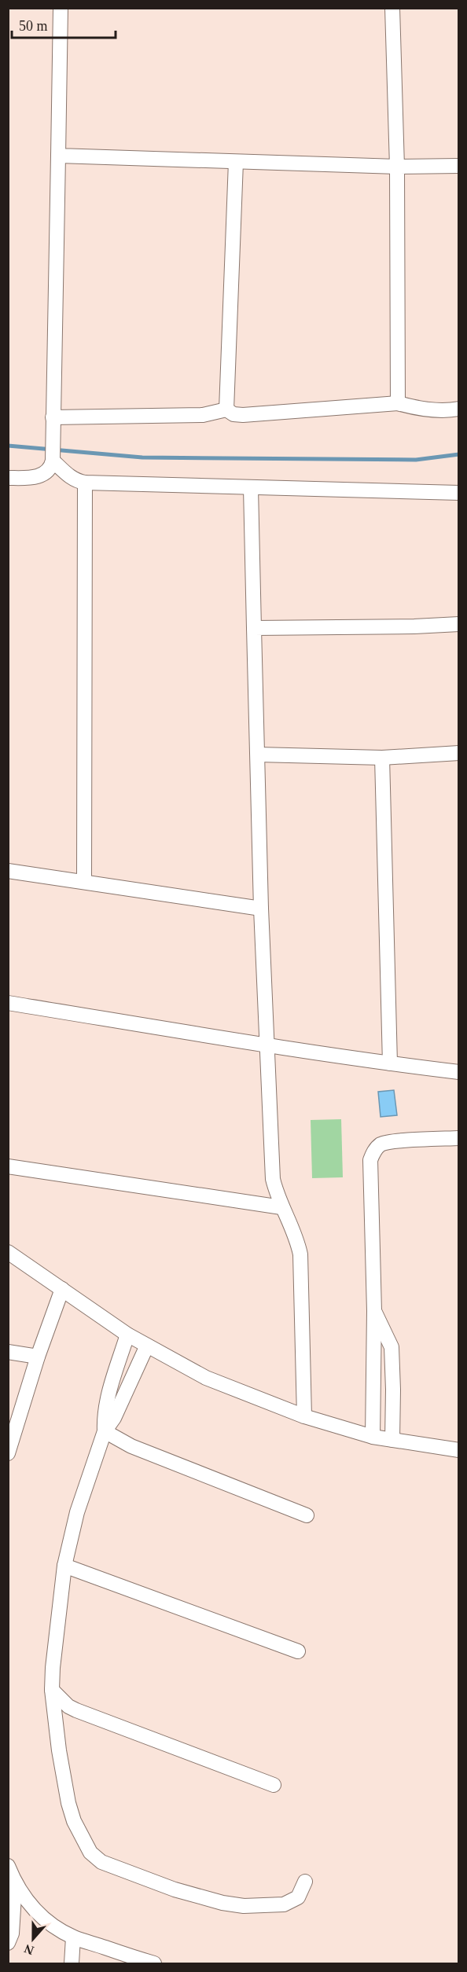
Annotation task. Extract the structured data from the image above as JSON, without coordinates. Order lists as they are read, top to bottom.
{
  "scale_bar": "50 m",
  "north": "bottom"
}
